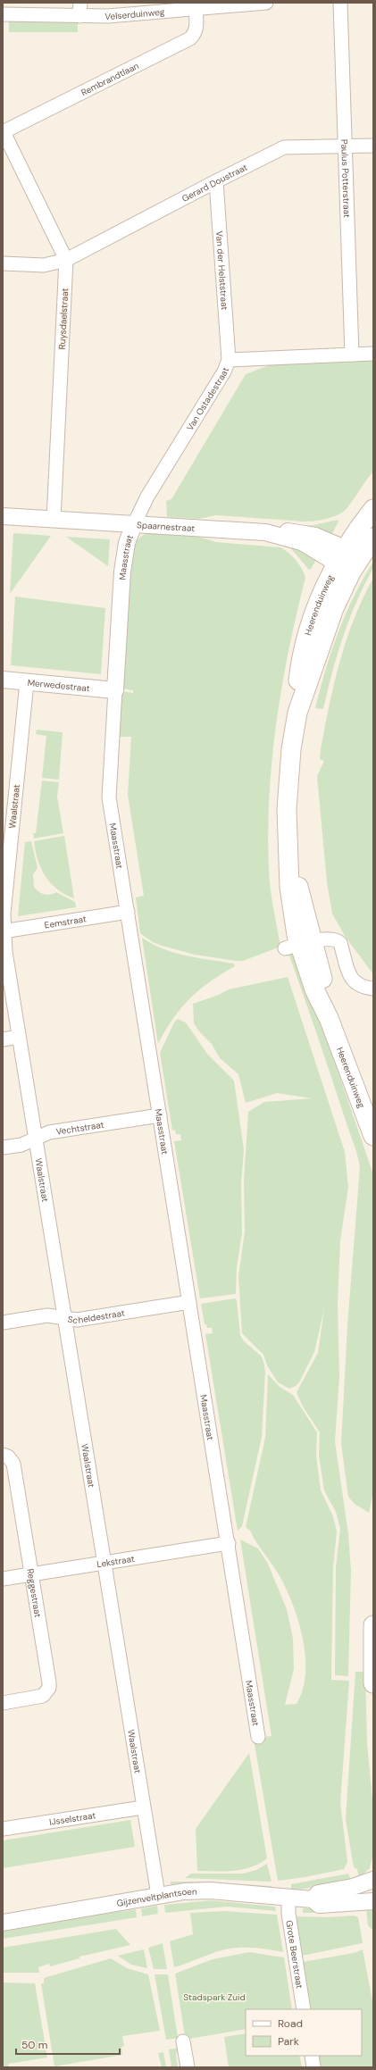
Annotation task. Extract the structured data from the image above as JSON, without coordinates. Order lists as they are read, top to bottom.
{
  "streets": {
    "main road": ["Heerenduinweg"],
    "street": [
      "Velserduinweg",
      "Rembrandtlaan",
      "Paulus Potterstraat",
      "Gerard Doustraat",
      "Van der Helststraat",
      "Ruysdaelstraat",
      "Van Ostadestraat",
      "Spaarnestraat",
      "Maasstraat",
      "Merwedestraat",
      "Waalstraat",
      "Eemstraat",
      "Vechtstraat",
      "Scheldestraat",
      "Lekstraat",
      "Reggestraat",
      "IJsselstraat",
      "Gijzenveltplantsoen",
      "Grote Beerstraat"
    ]
  },
  "crossings": [
    ["Velserduinweg", "Rembrandtlaan"],
    ["Rembrandtlaan", "Ruysdaelstraat"],
    ["Paulus Potterstraat", "Gerard Doustraat"],
    ["Paulus Potterstraat", "Van Ostadestraat"],
    ["Gerard Doustraat", "Van der Helststraat"],
    ["Gerard Doustraat", "Ruysdaelstraat"],
    ["Van der Helststraat", "Van Ostadestraat"],
    ["Ruysdaelstraat", "Spaarnestraat"],
    ["Van Ostadestraat", "Spaarnestraat"],
    ["Van Ostadestraat", "Maasstraat"],
    ["Spaarnestraat", "Maasstraat"],
    ["Spaarnestraat", "Heerenduinweg"],
    ["Maasstraat", "Merwedestraat"],
    ["Maasstraat", "Eemstraat"],
    ["Maasstraat", "Vechtstraat"],
    ["Maasstraat", "Scheldestraat"],
    ["Maasstraat", "Lekstraat"],
    ["Merwedestraat", "Waalstraat"],
    ["Waalstraat", "Eemstraat"],
    ["Waalstraat", "Vechtstraat"],
    ["Waalstraat", "Scheldestraat"],
    ["Waalstraat", "Lekstraat"],
    ["Waalstraat", "IJsselstraat"],
    ["Waalstraat", "Gijzenveltplantsoen"],
    ["Lekstraat", "Reggestraat"],
    ["Gijzenveltplantsoen", "Grote Beerstraat"]
  ],
  "parks": ["Stadspark Zuid"],
  "legend": ["Road", "Park"],
  "scale_bar": "50 m"
}
